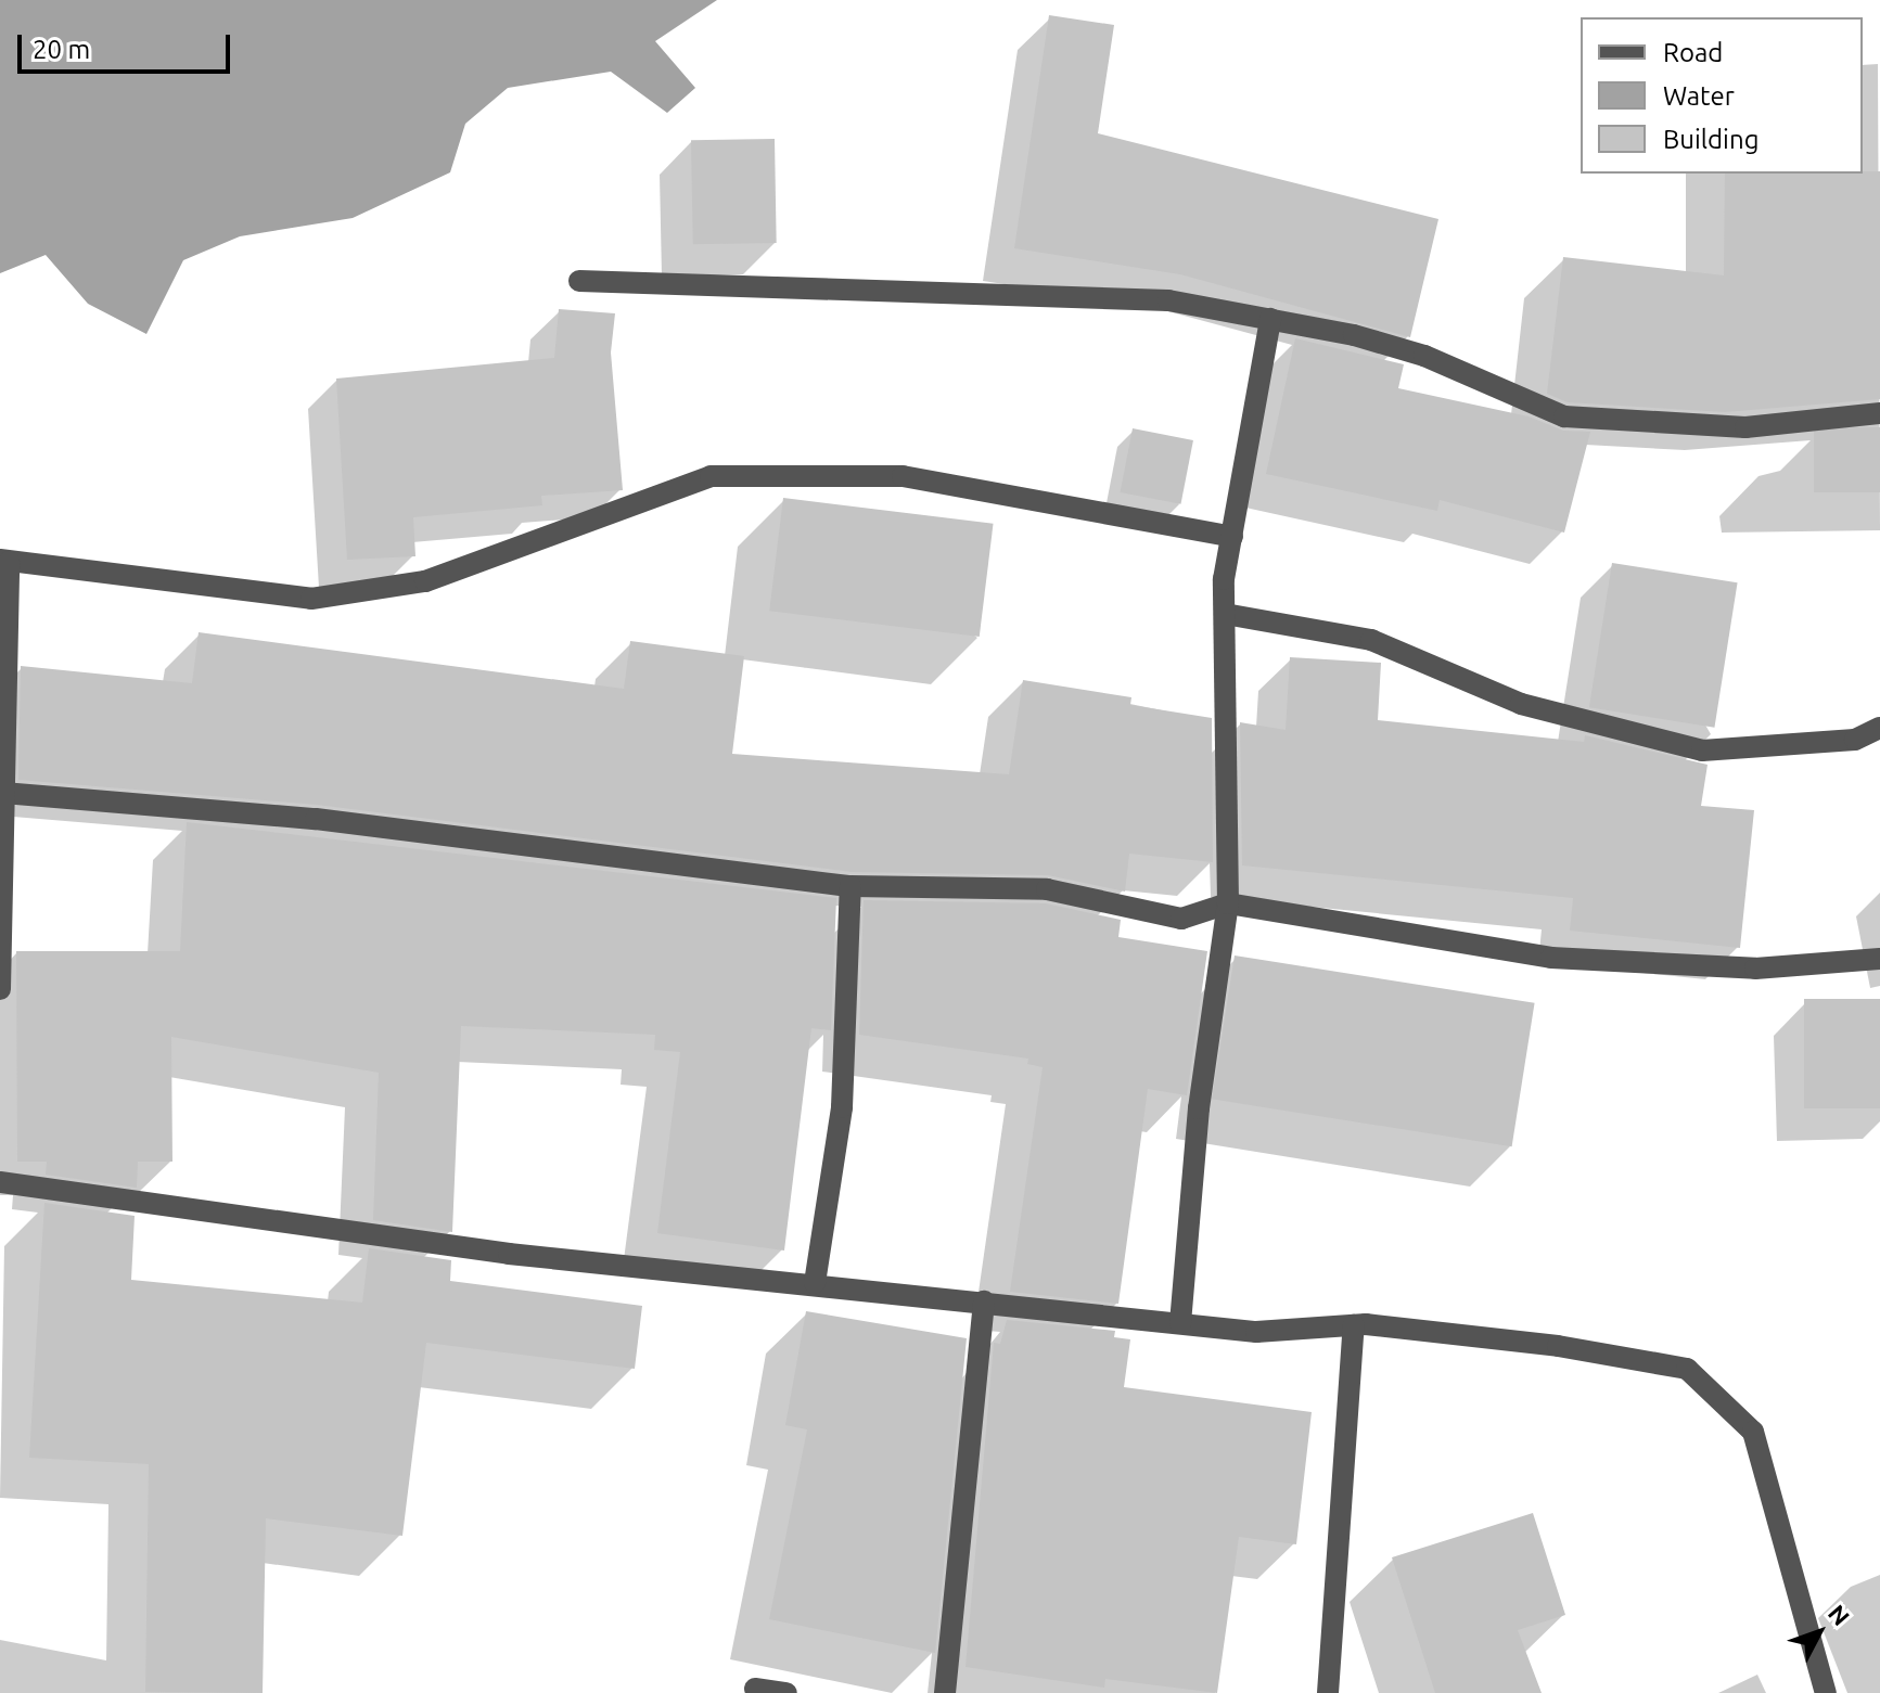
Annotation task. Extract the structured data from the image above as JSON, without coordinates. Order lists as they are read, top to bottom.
{
  "legend": ["Road", "Water", "Building"],
  "scale_bar": "20 m",
  "north": "top right"
}
